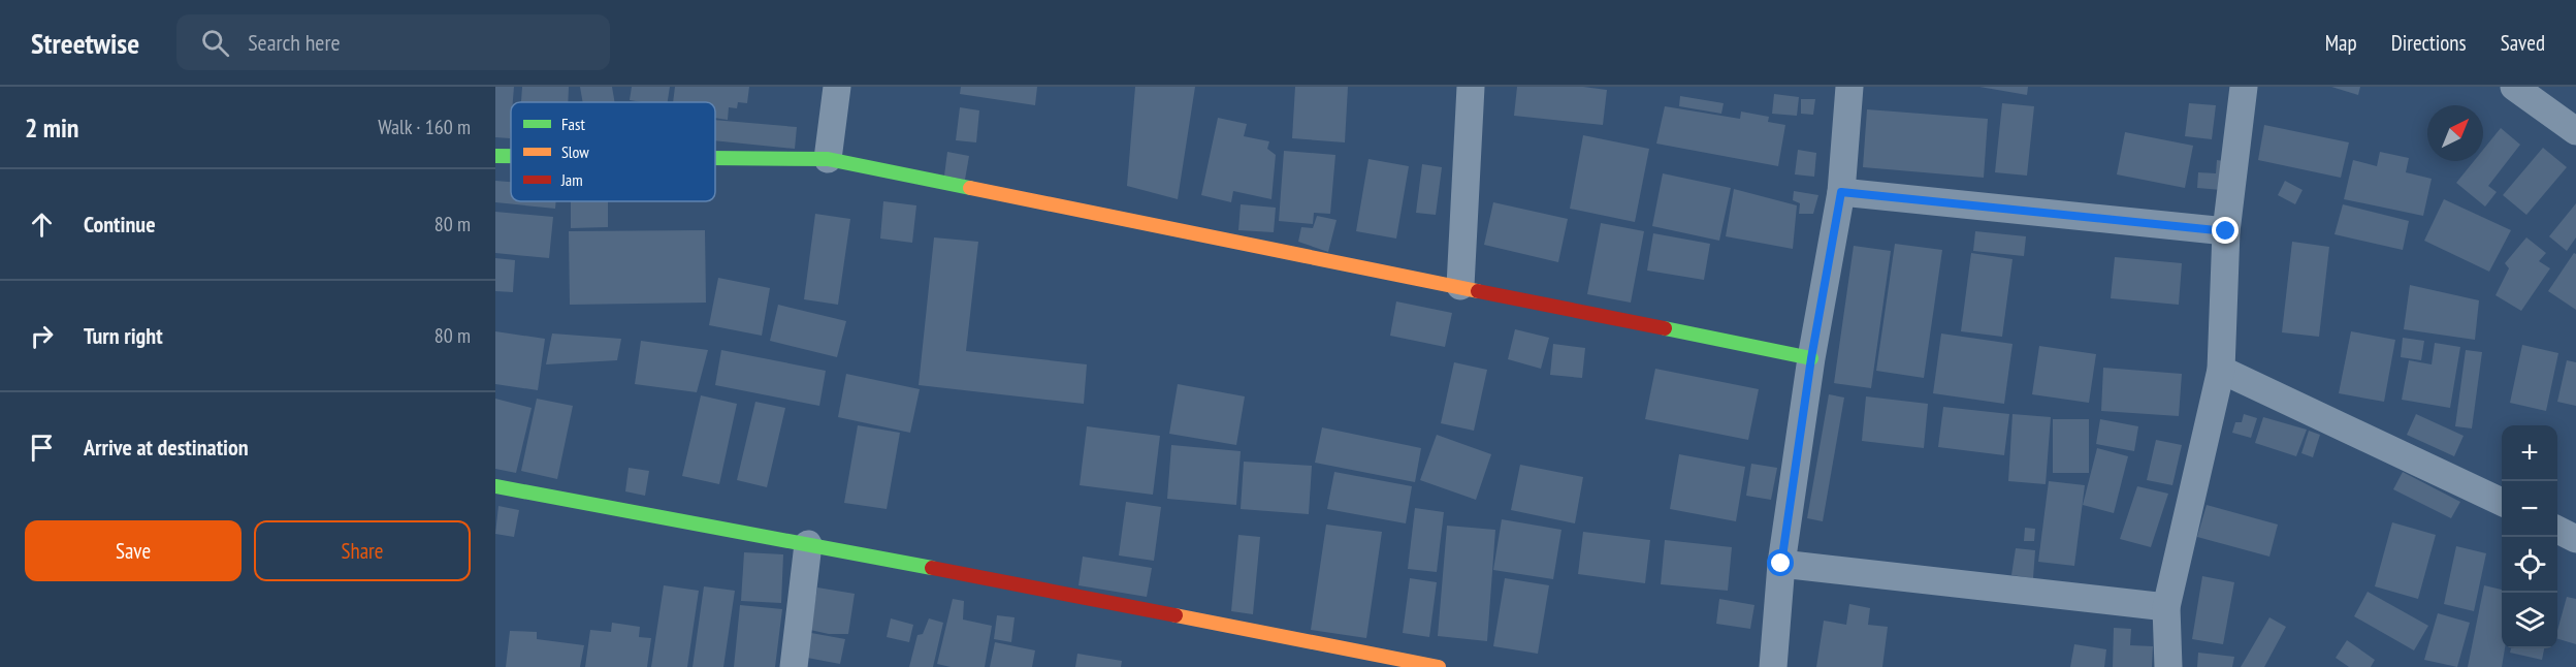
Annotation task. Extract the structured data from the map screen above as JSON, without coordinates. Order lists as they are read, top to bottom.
{
  "legend": ["Fast", "Slow", "Jam"],
  "north": "top right",
  "page": {
    "header": "Streetwise",
    "search": "Search here",
    "nav": ["Map", "Directions", "Saved"],
    "heading": ["2 min", "Walk · 160 m"],
    "list": [
      ["Continue", "80 m"],
      ["Turn right", "80 m"],
      "Arrive at destination"
    ],
    "map_buttons": ["+", "−"],
    "buttons": ["Save", "Share"]
  }
}
